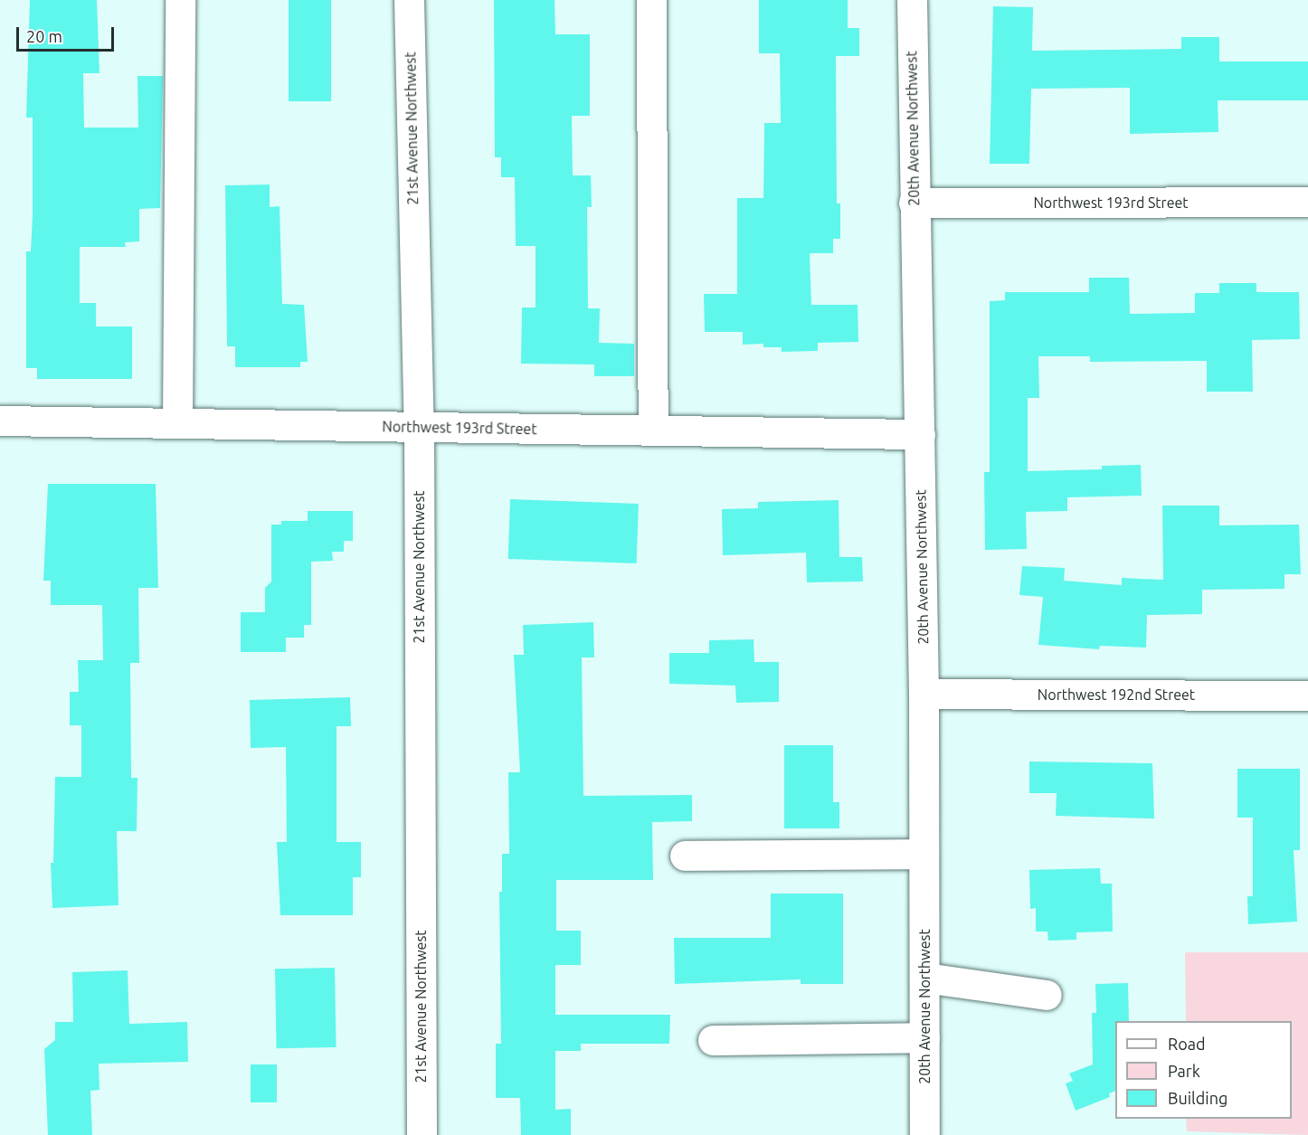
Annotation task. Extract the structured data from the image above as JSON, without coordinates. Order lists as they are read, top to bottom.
{
  "streets": {
    "street": [
      "21st Avenue Northwest",
      "20th Avenue Northwest",
      "Northwest 193rd Street",
      "Northwest 192nd Street"
    ]
  },
  "crossings": [
    ["21st Avenue Northwest", "Northwest 193rd Street"],
    ["20th Avenue Northwest", "Northwest 193rd Street"],
    ["20th Avenue Northwest", "Northwest 192nd Street"]
  ],
  "legend": ["Road", "Park", "Building"],
  "scale_bar": "20 m"
}
